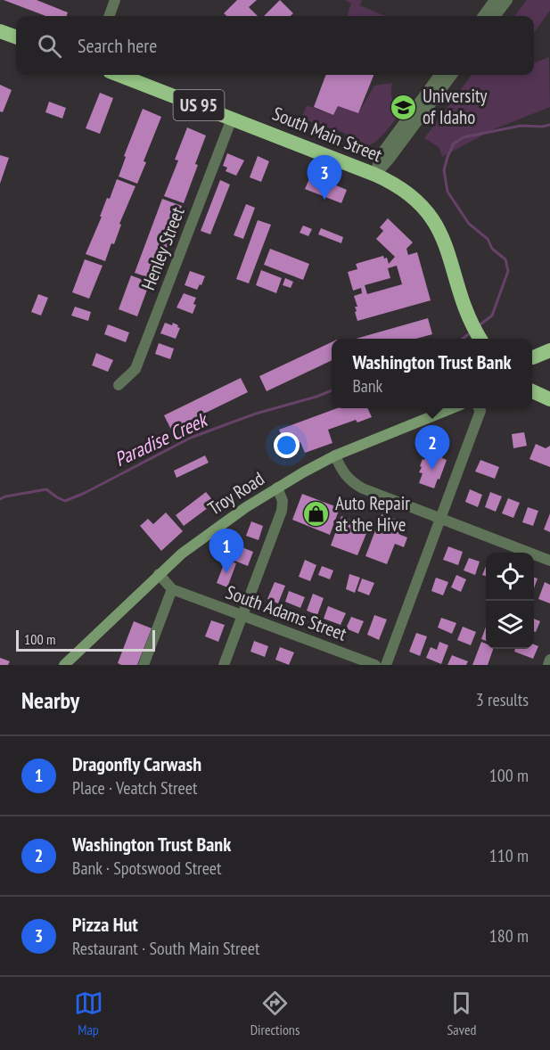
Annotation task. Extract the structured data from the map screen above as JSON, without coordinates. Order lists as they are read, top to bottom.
{
  "streets": {
    "highway": ["US 95", "South Main Street"],
    "main road": ["Troy Road"],
    "street": ["Henley Street", "South Adams Street"]
  },
  "crossings": [
    ["South Main Street", "Henley Street"],
    ["Troy Road", "South Adams Street"]
  ],
  "water": ["Paradise Creek"],
  "places": {
    "school or university": ["University of Idaho"],
    "shop": ["Auto Repair at the Hive"]
  },
  "scale_bar": "100 m",
  "page": {
    "search": "Search here",
    "pins": ["3", "2", "1"],
    "popup": ["Washington Trust Bank", "Bank"],
    "scale": "100 m",
    "heading": ["Nearby", "3 results"],
    "list": [
      {
        "mark": "1",
        "name": "Dragonfly Carwash",
        "note": "Place · Veatch Street",
        "value": "100 m"
      },
      {
        "mark": "2",
        "name": "Washington Trust Bank",
        "note": "Bank · Spotswood Street",
        "value": "110 m"
      },
      {
        "mark": "3",
        "name": "Pizza Hut",
        "note": "Restaurant · South Main Street",
        "value": "180 m"
      }
    ],
    "nav": ["Map", "Directions", "Saved"]
  }
}
